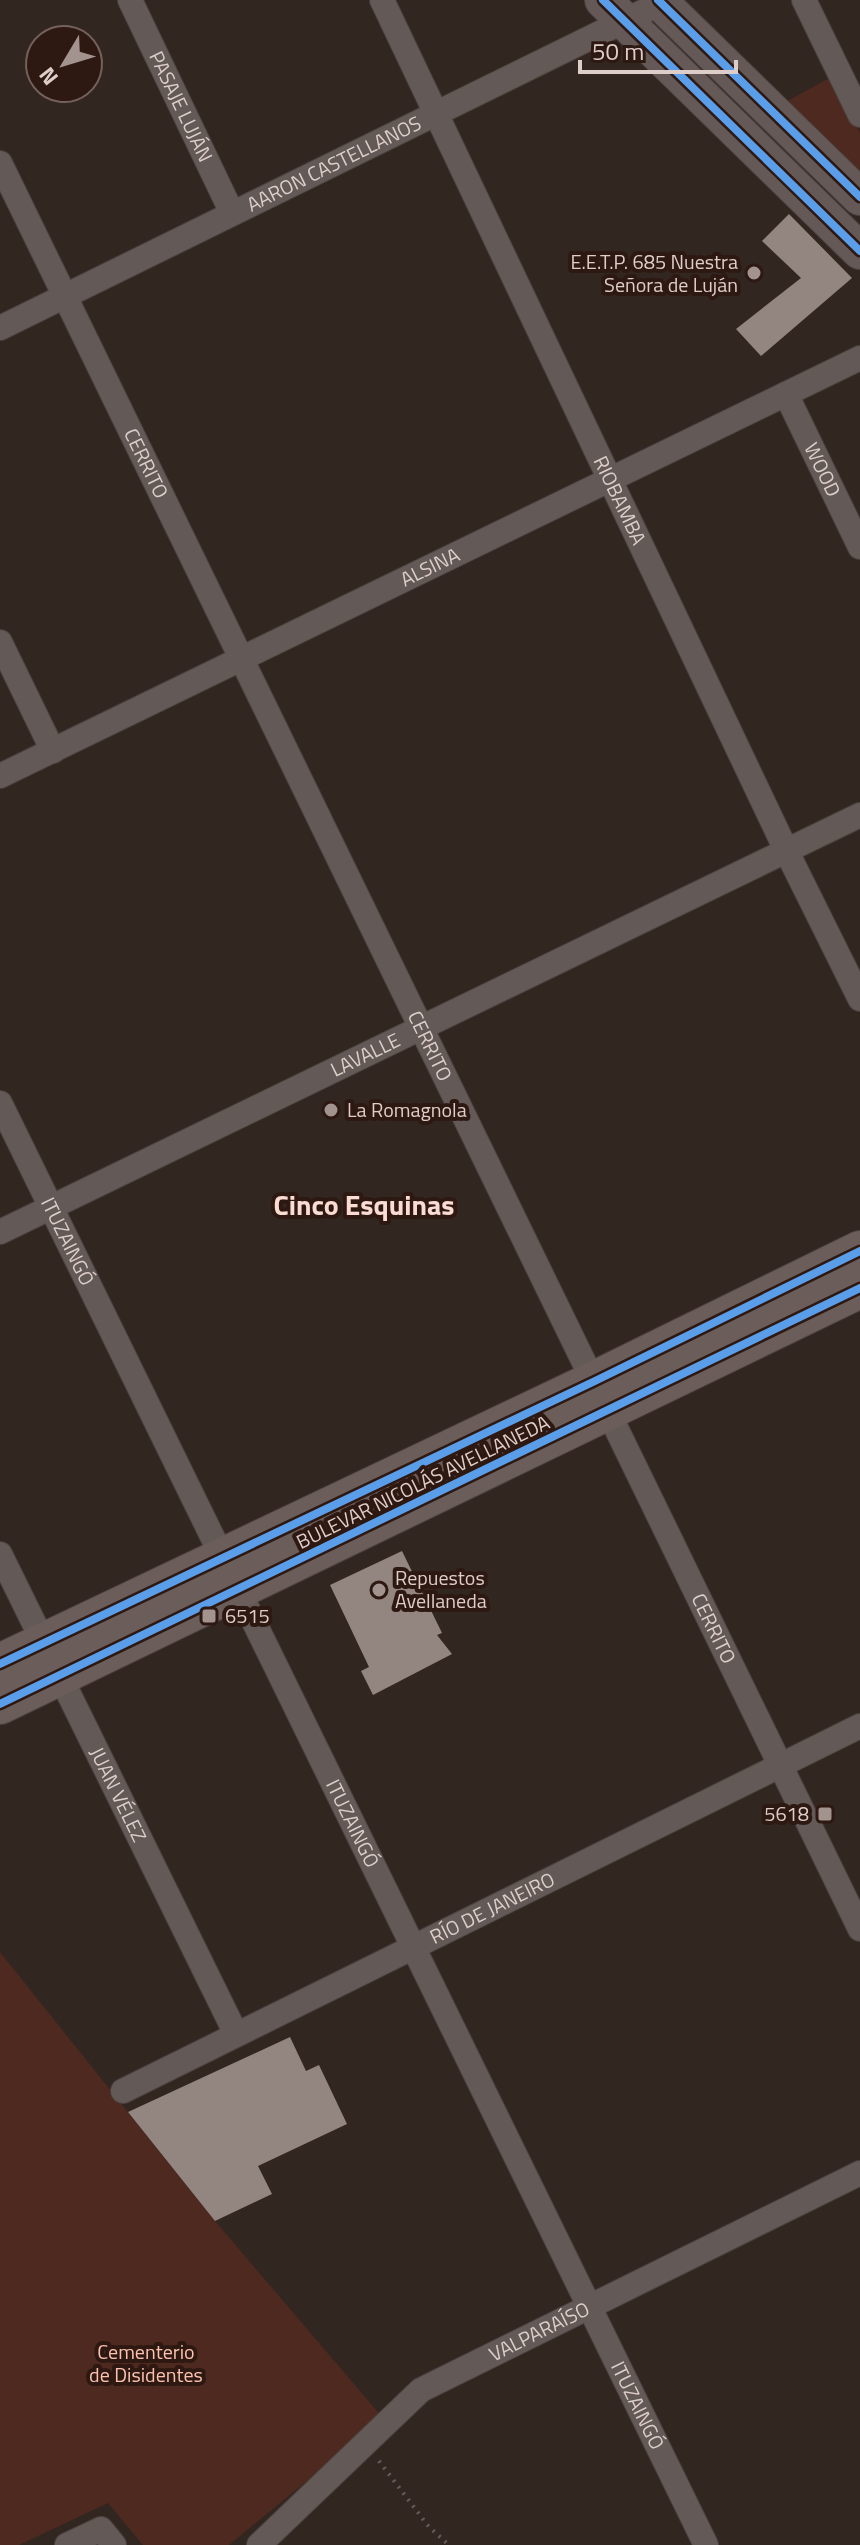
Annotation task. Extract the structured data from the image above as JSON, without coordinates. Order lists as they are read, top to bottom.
{
  "streets": {
    "main road": ["BULEVAR NICOLÁS AVELLANEDA"],
    "street": [
      "PASAJE LUJÁN",
      "AARON CASTELLANOS",
      "CERRITO",
      "WOOD",
      "RIOBAMBA",
      "ALSINA",
      "LAVALLE",
      "ITUZAINGÓ",
      "JUAN VÉLEZ",
      "RÍO DE JANEIRO",
      "VALPARAÍSO"
    ]
  },
  "crossings": [
    ["PASAJE LUJÁN", "AARON CASTELLANOS"],
    ["AARON CASTELLANOS", "CERRITO"],
    ["AARON CASTELLANOS", "RIOBAMBA"],
    ["CERRITO", "ALSINA"],
    ["CERRITO", "LAVALLE"],
    ["CERRITO", "BULEVAR NICOLÁS AVELLANEDA"],
    ["CERRITO", "RÍO DE JANEIRO"],
    ["WOOD", "ALSINA"],
    ["RIOBAMBA", "ALSINA"],
    ["RIOBAMBA", "LAVALLE"],
    ["LAVALLE", "ITUZAINGÓ"],
    ["ITUZAINGÓ", "BULEVAR NICOLÁS AVELLANEDA"],
    ["ITUZAINGÓ", "RÍO DE JANEIRO"],
    ["ITUZAINGÓ", "VALPARAÍSO"],
    ["BULEVAR NICOLÁS AVELLANEDA", "JUAN VÉLEZ"],
    ["JUAN VÉLEZ", "RÍO DE JANEIRO"]
  ],
  "districts": ["Cinco Esquinas"],
  "parks": ["Cementerio de Disidentes"],
  "places": {
    "other": ["E.E.T.P. 685 Nuestra Señora de Luján", "La Romagnola", "Repuestos Avellaneda"],
    "transit": ["6515", "5618"]
  },
  "scale_bar": "50 m",
  "north": "bottom left"
}
